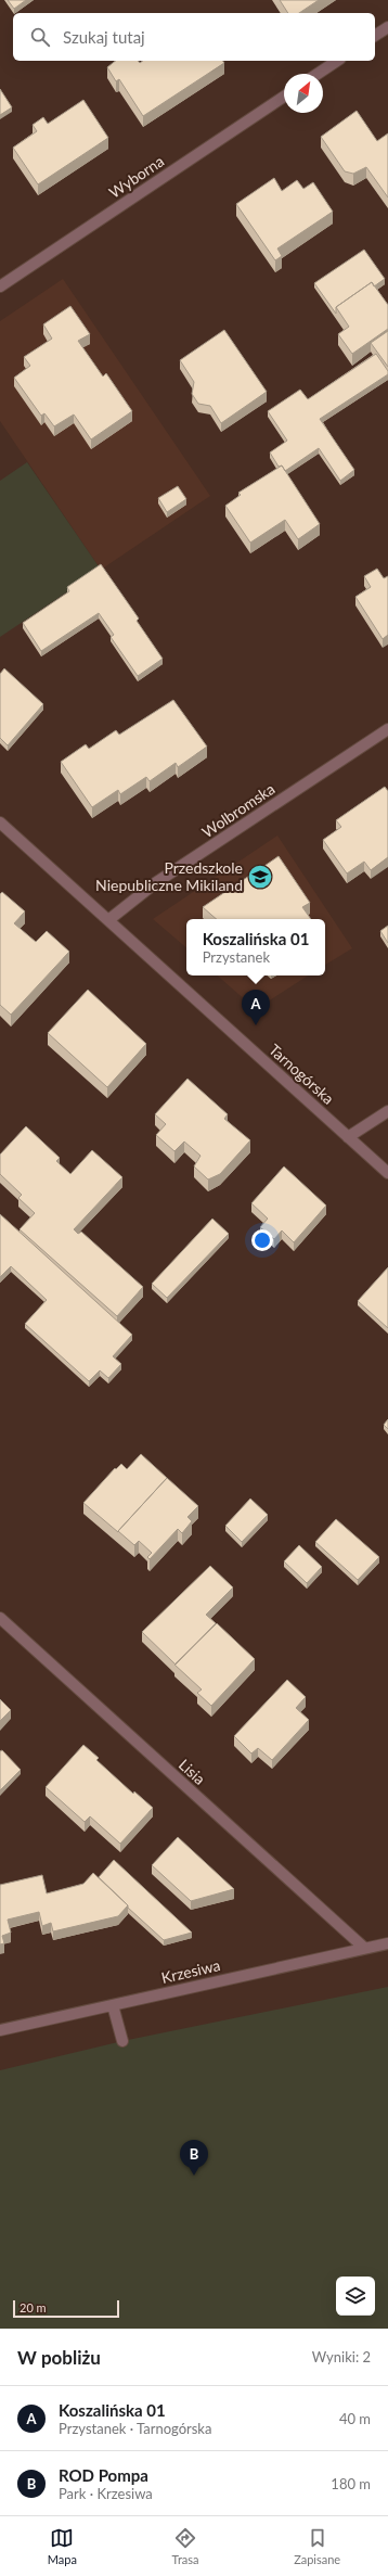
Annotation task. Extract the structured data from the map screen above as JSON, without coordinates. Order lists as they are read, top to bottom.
{
  "streets": {
    "street": [
      "Wyborna",
      "Wolbromska",
      "Tarnogórska",
      "Lisia",
      "Krzesiwa"
    ]
  },
  "crossings": [
    ["Wolbromska", "Tarnogórska"],
    ["Lisia", "Krzesiwa"]
  ],
  "places": {
    "school or university": ["Przedszkole Niepubliczne Mikiland"]
  },
  "scale_bar": "20 m",
  "north": "top right",
  "page": {
    "search": "Szukaj tutaj",
    "popup": ["Koszalińska 01", "Przystanek"],
    "pins": ["A", "B"],
    "scale": "20 m",
    "heading": ["W pobliżu", "Wyniki: 2"],
    "list": [
      {
        "mark": "A",
        "name": "Koszalińska 01",
        "note": "Przystanek · Tarnogórska",
        "value": "40 m"
      },
      {
        "mark": "B",
        "name": "ROD Pompa",
        "note": "Park · Krzesiwa",
        "value": "180 m"
      }
    ],
    "nav": ["Mapa", "Trasa", "Zapisane"]
  }
}
